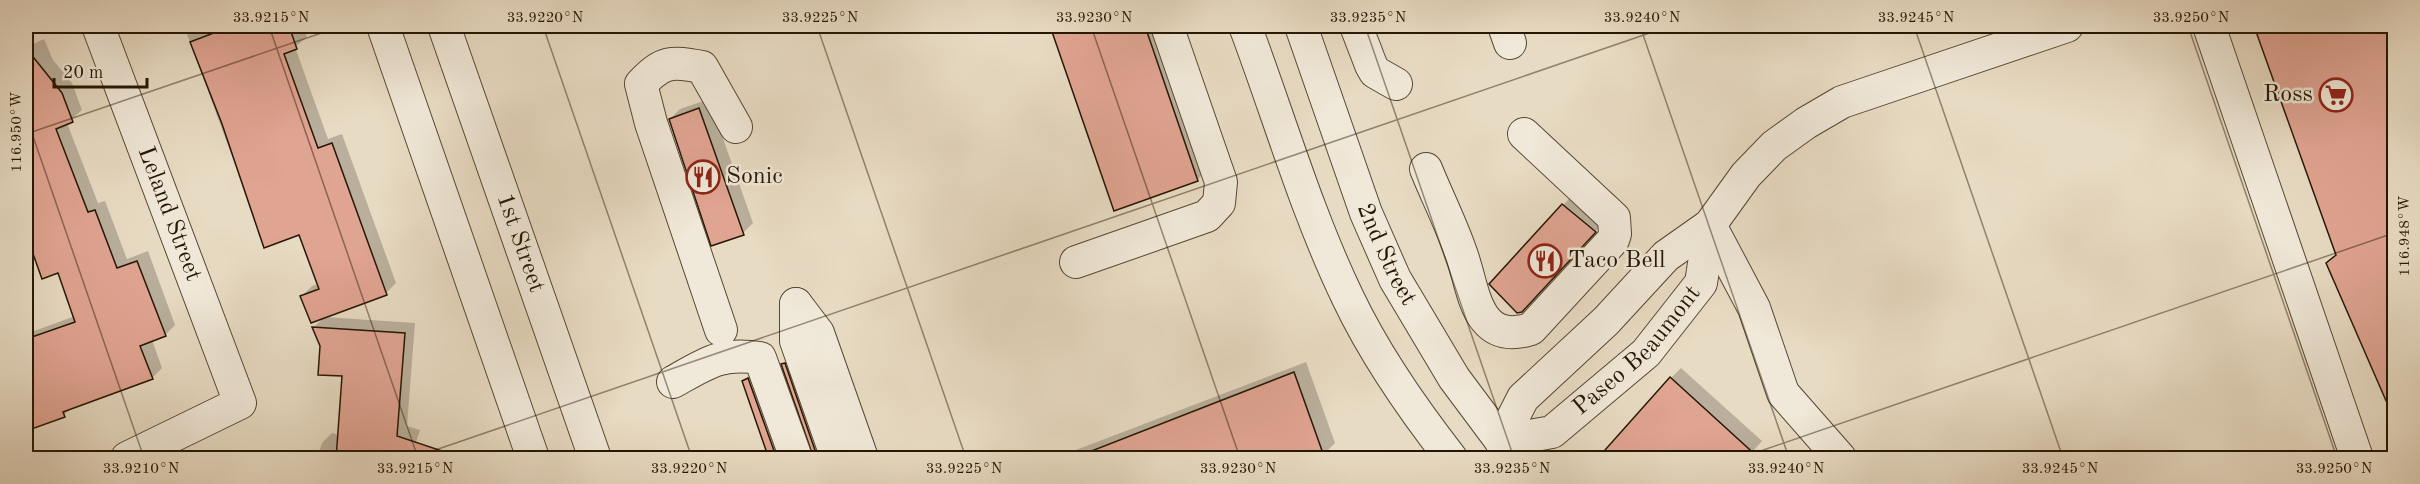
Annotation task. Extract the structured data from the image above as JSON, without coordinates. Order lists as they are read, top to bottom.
{
  "streets": {
    "street": [
      "Leland Street",
      "1st Street",
      "2nd Street",
      "Paseo Beaumont"
    ]
  },
  "crossings": [
    ["2nd Street", "Paseo Beaumont"]
  ],
  "places": {
    "supermarket": ["Ross"],
    "restaurant": ["Sonic", "Taco Bell"]
  },
  "scale_bar": "20 m",
  "coordinates": [
    "33.9215°N",
    "33.9220°N",
    "33.9225°N",
    "33.9230°N",
    "33.9235°N",
    "33.9240°N",
    "33.9245°N",
    "33.9250°N",
    "116.950°W",
    "116.948°W",
    "33.9210°N"
  ]
}
